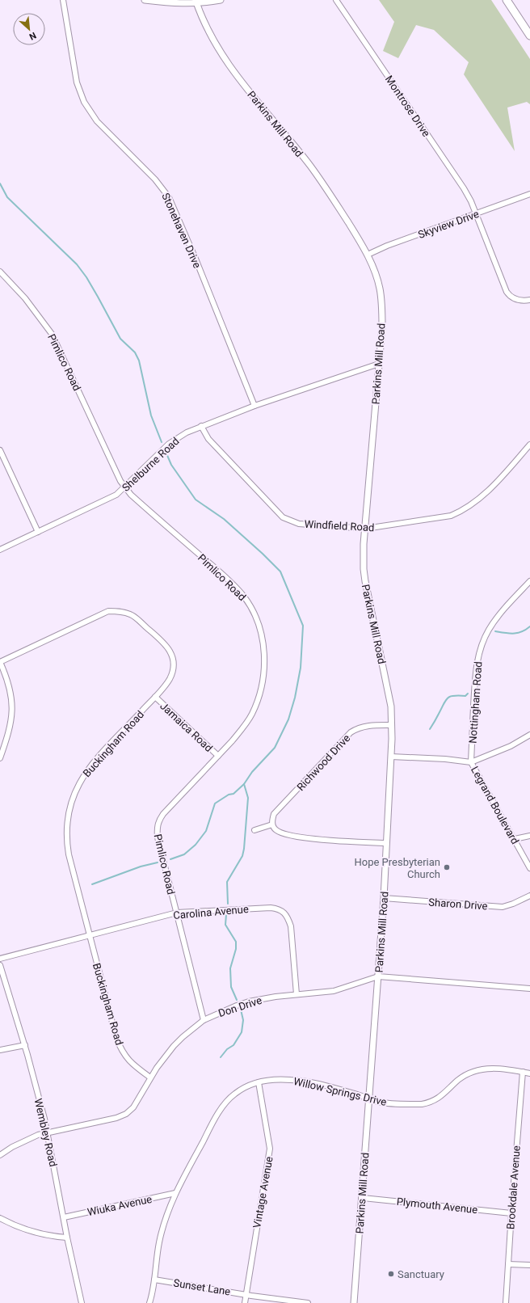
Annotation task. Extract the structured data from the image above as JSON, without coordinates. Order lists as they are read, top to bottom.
{
  "streets": {
    "street": [
      "Montrose Drive",
      "Parkins Mill Road",
      "Skyview Drive",
      "Stonehaven Drive",
      "Pimlico Road",
      "Shelburne Road",
      "Windfield Road",
      "Nottingham Road",
      "Jamaica Road",
      "Buckingham Road",
      "Richwood Drive",
      "Legrand Boulevard",
      "Sharon Drive",
      "Carolina Avenue",
      "Don Drive",
      "Willow Springs Drive",
      "Wembley Road",
      "Brookdale Avenue",
      "Vintage Avenue",
      "Wiuka Avenue",
      "Plymouth Avenue",
      "Sunset Lane"
    ]
  },
  "crossings": [
    ["Montrose Drive", "Skyview Drive"],
    ["Parkins Mill Road", "Skyview Drive"],
    ["Parkins Mill Road", "Shelburne Road"],
    ["Parkins Mill Road", "Windfield Road"],
    ["Parkins Mill Road", "Richwood Drive"],
    ["Parkins Mill Road", "Legrand Boulevard"],
    ["Parkins Mill Road", "Sharon Drive"],
    ["Parkins Mill Road", "Don Drive"],
    ["Parkins Mill Road", "Willow Springs Drive"],
    ["Parkins Mill Road", "Plymouth Avenue"],
    ["Stonehaven Drive", "Shelburne Road"],
    ["Pimlico Road", "Shelburne Road"],
    ["Pimlico Road", "Jamaica Road"],
    ["Pimlico Road", "Carolina Avenue"],
    ["Pimlico Road", "Don Drive"],
    ["Shelburne Road", "Windfield Road"],
    ["Nottingham Road", "Legrand Boulevard"],
    ["Jamaica Road", "Buckingham Road"],
    ["Buckingham Road", "Carolina Avenue"],
    ["Buckingham Road", "Don Drive"],
    ["Carolina Avenue", "Don Drive"],
    ["Don Drive", "Wembley Road"],
    ["Willow Springs Drive", "Brookdale Avenue"],
    ["Willow Springs Drive", "Vintage Avenue"],
    ["Willow Springs Drive", "Wiuka Avenue"],
    ["Willow Springs Drive", "Sunset Lane"],
    ["Wembley Road", "Wiuka Avenue"],
    ["Brookdale Avenue", "Plymouth Avenue"],
    ["Vintage Avenue", "Sunset Lane"]
  ],
  "places": ["Hope Presbyterian Church", "Sanctuary"],
  "north": "bottom right"
}
